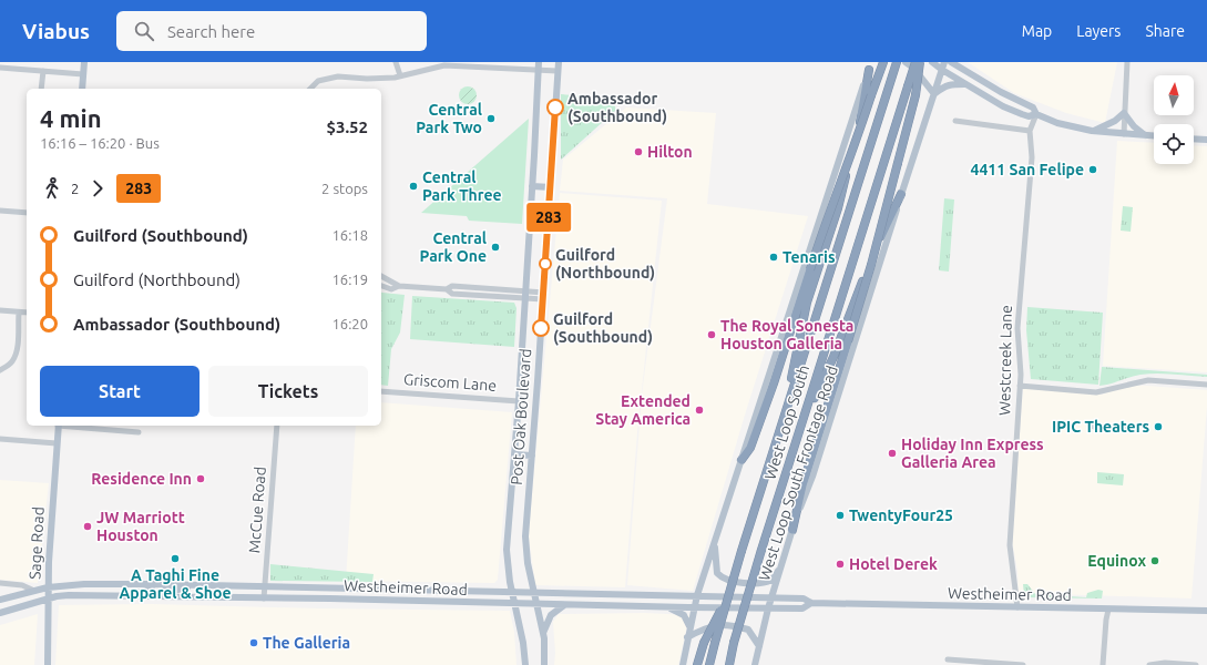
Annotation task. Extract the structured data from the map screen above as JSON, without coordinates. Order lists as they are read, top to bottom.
{
  "streets": {
    "highway": ["West Loop South"],
    "main road": [
      "Post Oak Boulevard",
      "West Loop South Frontage Road",
      "Sage Road",
      "Westheimer Road"
    ],
    "street": ["Westcreek Lane", "Griscom Lane", "McCue Road"]
  },
  "crossings": [
    ["Westcreek Lane", "Westheimer Road"],
    ["Griscom Lane", "Post Oak Boulevard"],
    ["Post Oak Boulevard", "Westheimer Road"],
    ["West Loop South Frontage Road", "Westheimer Road"],
    ["McCue Road", "Westheimer Road"],
    ["Sage Road", "Westheimer Road"]
  ],
  "places": [
    "Ambassador (Southbound)",
    "Central Park Two",
    "Hilton",
    "4411 San Felipe",
    "Central Park Three",
    "Central Park One",
    "Tenaris",
    "Guilford (Northbound)",
    "Guilford (Southbound)",
    "The Royal Sonesta Houston Galleria",
    "Extended Stay America",
    "IPIC Theaters",
    "Holiday Inn Express Galleria Area",
    "Residence Inn",
    "TwentyFour25",
    "JW Marriott Houston",
    "A Taghi Fine Apparel & Shoe",
    "Equinox",
    "Hotel Derek",
    "The Galleria"
  ],
  "lines": ["bus line 283"],
  "north": "top",
  "page": {
    "header": "Viabus",
    "search": "Search here",
    "nav": ["Map", "Layers", "Share"],
    "on_map": "283",
    "heading": ["4 min", "16:16 – 16:20 · Bus", "$3.52"],
    "legs": ["2", "283", "2 stops"],
    "list": [
      {
        "name": "Guilford (Southbound)",
        "value": "16:18"
      },
      {
        "name": "Guilford (Northbound)",
        "value": "16:19"
      },
      {
        "name": "Ambassador (Southbound)",
        "value": "16:20"
      }
    ],
    "buttons": ["Start", "Tickets"]
  }
}
